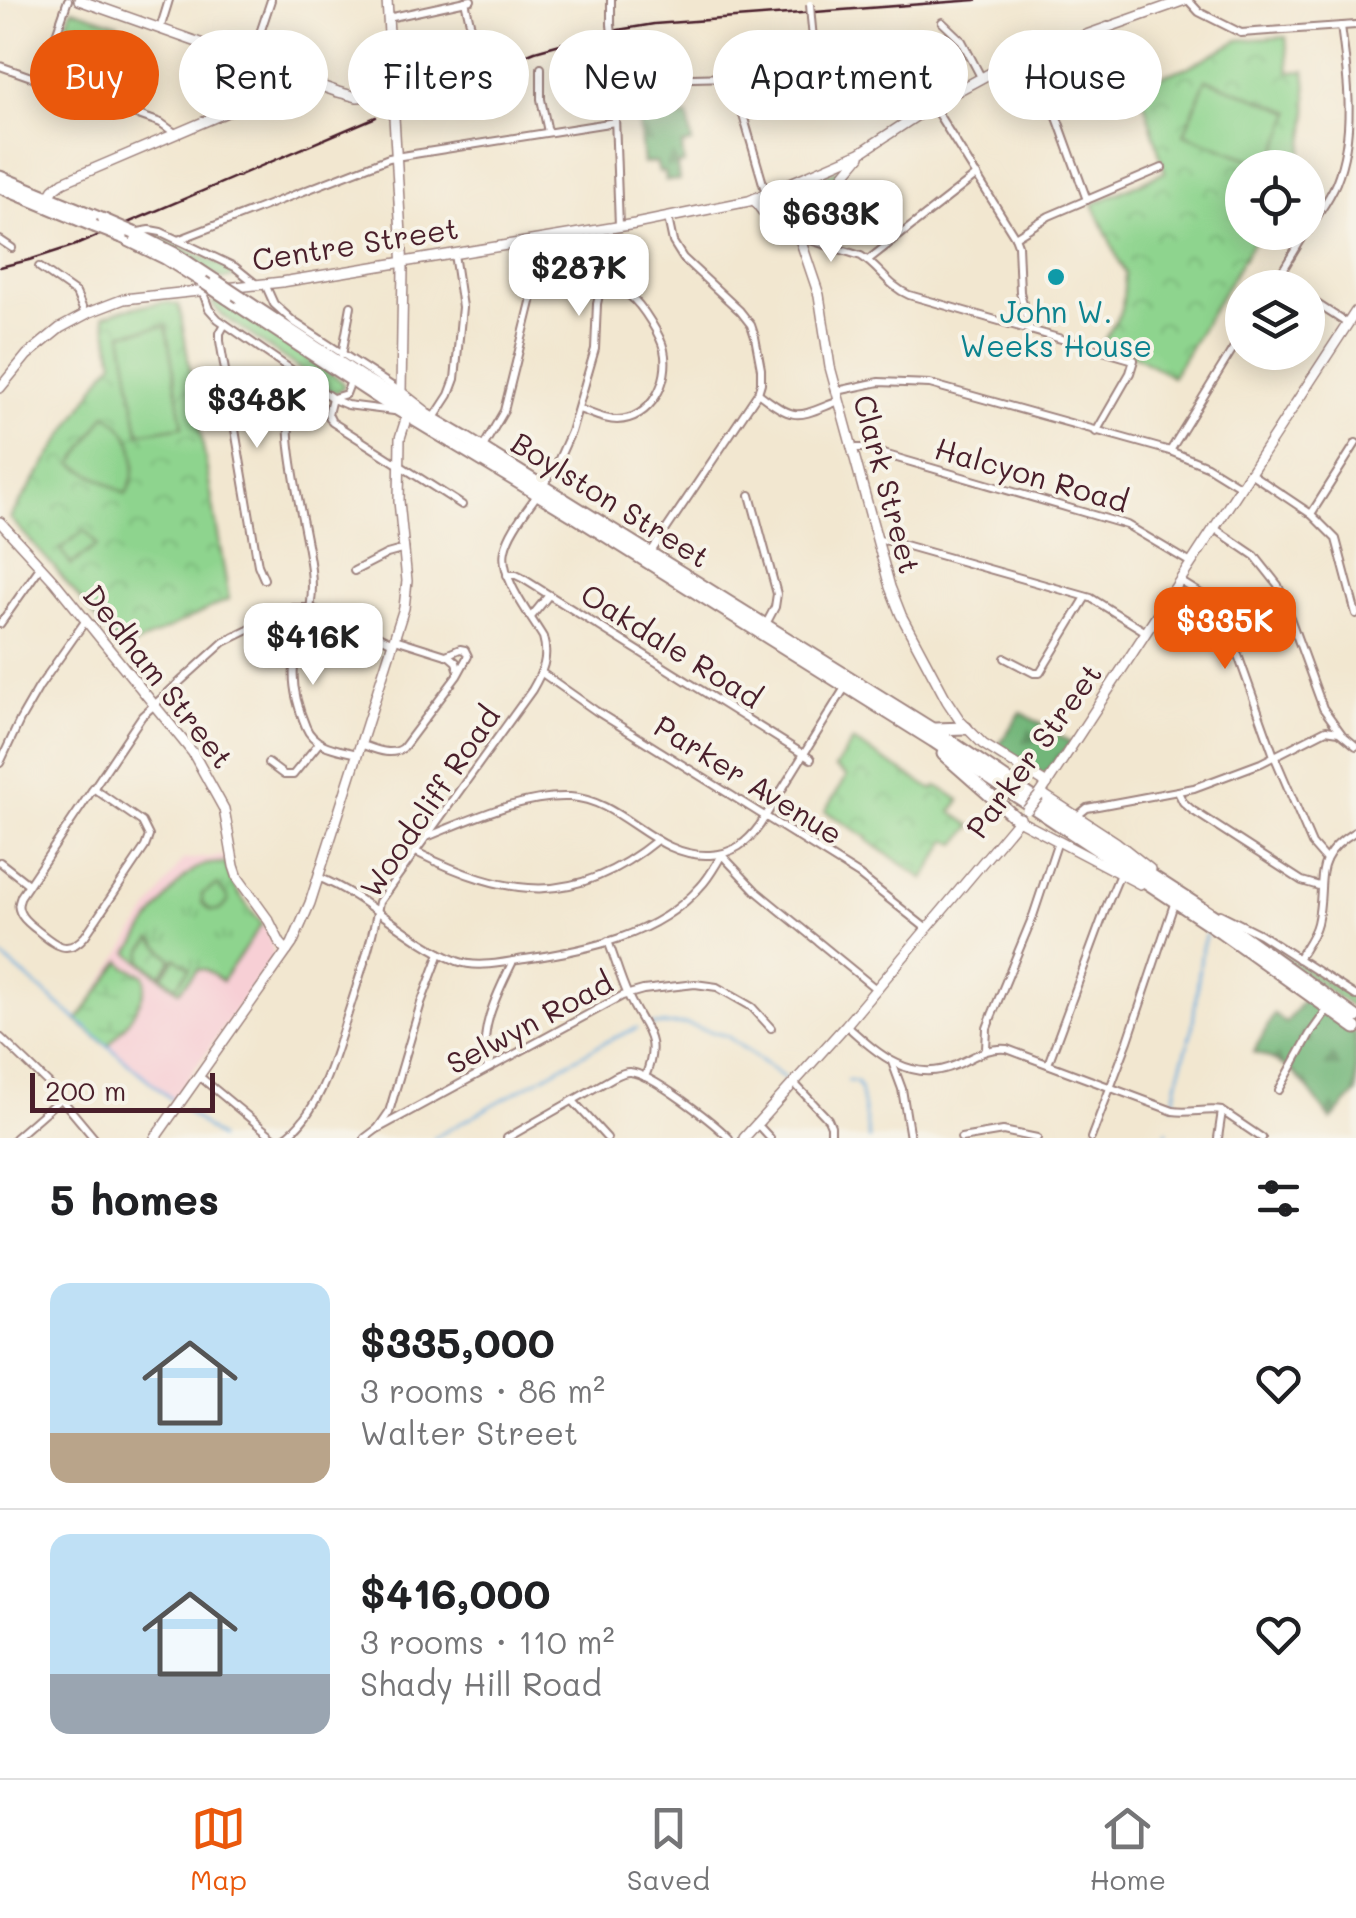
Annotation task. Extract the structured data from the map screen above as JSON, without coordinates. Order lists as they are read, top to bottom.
{
  "streets": {
    "highway": ["Boylston Street"],
    "main road": [
      "Centre Street",
      "Clark Street",
      "Dedham Street",
      "Parker Street"
    ],
    "street": [
      "Halcyon Road",
      "Oakdale Road",
      "Parker Avenue",
      "Woodcliff Road",
      "Selwyn Road"
    ]
  },
  "crossings": [
    ["Centre Street", "Boylston Street"],
    ["Halcyon Road", "Clark Street"],
    ["Halcyon Road", "Parker Street"],
    ["Boylston Street", "Parker Street"],
    ["Parker Street", "Parker Avenue"],
    ["Parker Avenue", "Woodcliff Road"]
  ],
  "places": ["John W. Weeks House"],
  "scale_bar": "200 m",
  "page": {
    "chip": [
      "Buy",
      "Rent",
      "Filters",
      "New",
      "Apartment",
      "House"
    ],
    "price": [
      "$633K",
      "$287K",
      "$348K",
      "$335K",
      "$416K"
    ],
    "scale": "200 m",
    "heading": "5 homes",
    "list": [
      {
        "name": "$335,000",
        "note": "3 rooms · 86 m² · Walter Street"
      },
      {
        "name": "$416,000",
        "note": "3 rooms · 110 m² · Shady Hill Road"
      }
    ],
    "tabs": ["Map", "Saved", "Home"]
  }
}
